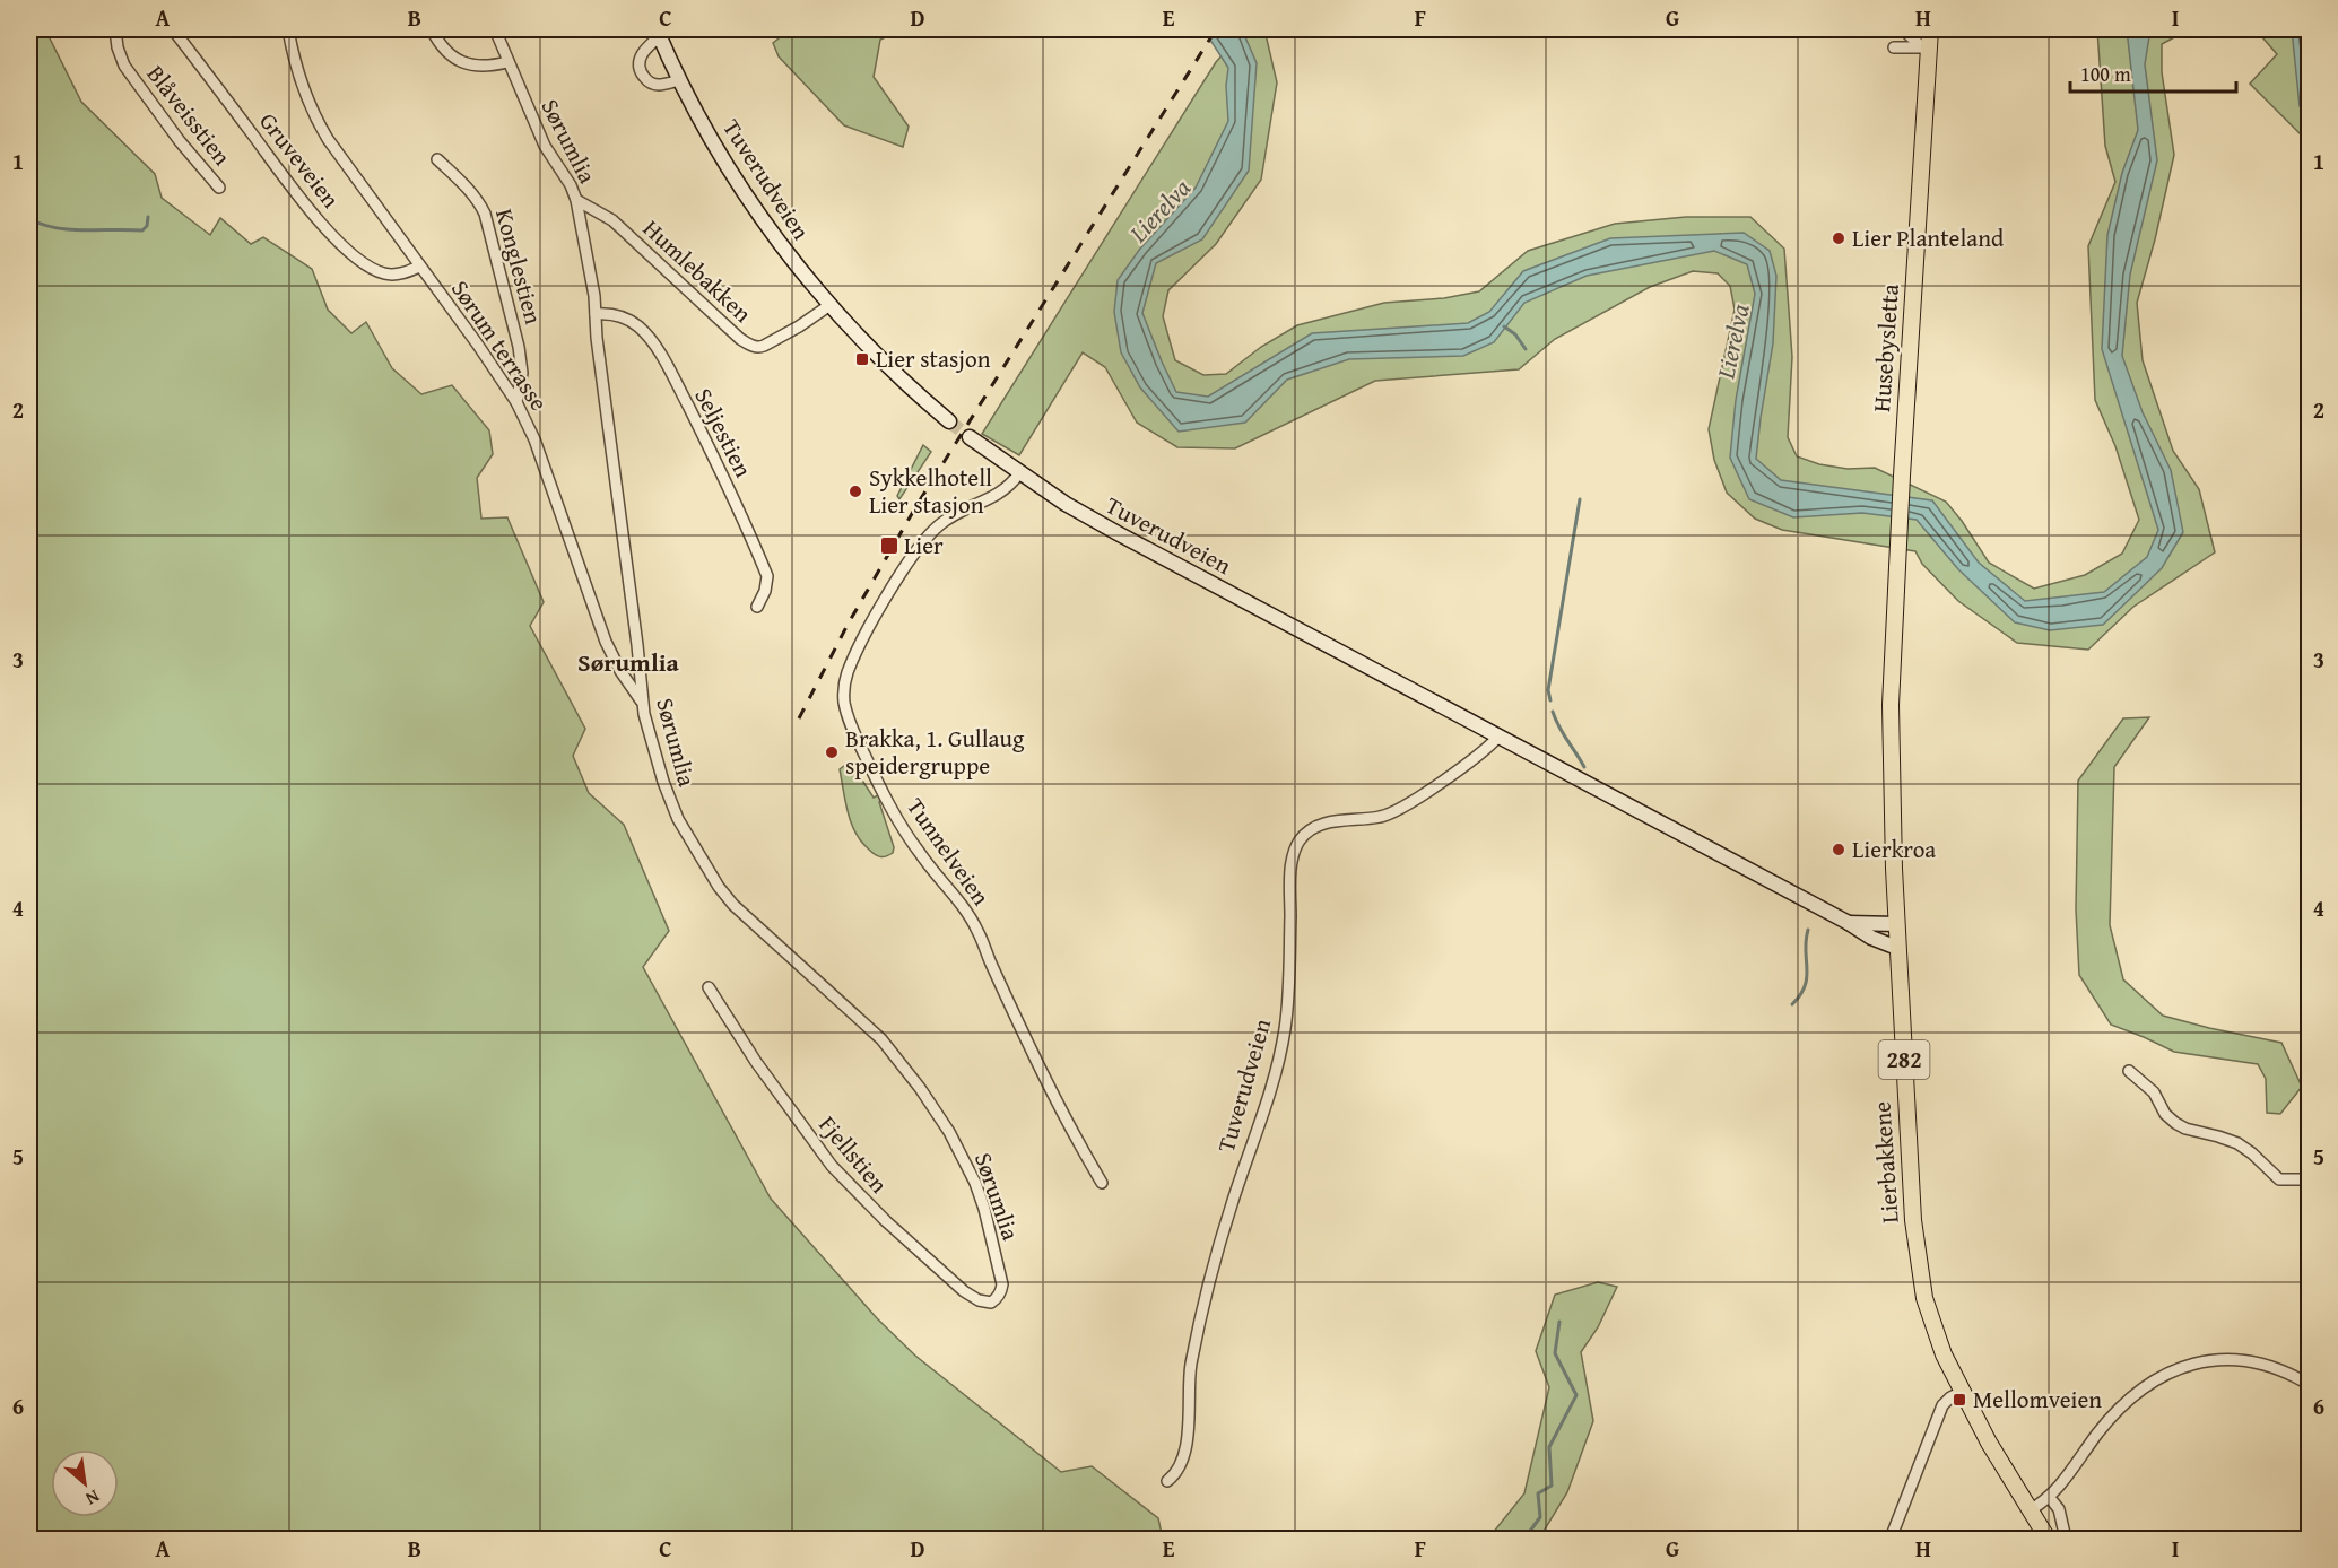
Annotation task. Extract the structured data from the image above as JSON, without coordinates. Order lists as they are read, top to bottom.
{
  "streets": {
    "main road": [
      "Tuverudveien",
      "Husebysletta",
      "282",
      "Lierbakkene"
    ],
    "street": [
      "Blåveisstien",
      "Sørumlia",
      "Gruveveien",
      "Konglestien",
      "Humlebakken",
      "Sørum terrasse",
      "Seljestien",
      "Tunnelveien",
      "Fjellstien"
    ]
  },
  "crossings": [
    ["Sørumlia", "Humlebakken"],
    ["Sørumlia", "Sørum terrasse"],
    ["Sørumlia", "Seljestien"],
    ["Sørumlia", "Fjellstien"],
    ["Gruveveien", "Sørum terrasse"],
    ["Tuverudveien", "Humlebakken"],
    ["Tuverudveien", "Tunnelveien"],
    ["Tuverudveien", "Lierbakkene"],
    ["Konglestien", "Sørum terrasse"],
    ["Husebysletta", "Lierbakkene"]
  ],
  "districts": ["Sørumlia"],
  "water": ["Lierelva"],
  "places": {
    "other": [
      "Lier Planteland",
      "Sykkelhotell Lier stasjon",
      "Brakka, 1. Gullaug speidergruppe",
      "Lierkroa"
    ],
    "transit": ["Lier stasjon", "Lier", "Mellomveien"]
  },
  "scale_bar": "100 m",
  "north": "bottom right",
  "grid": {
    "columns": [
      "A",
      "B",
      "C",
      "D",
      "E",
      "F",
      "G",
      "H",
      "I"
    ],
    "rows": [
      "1",
      "2",
      "3",
      "4",
      "5",
      "6"
    ]
  }
}
